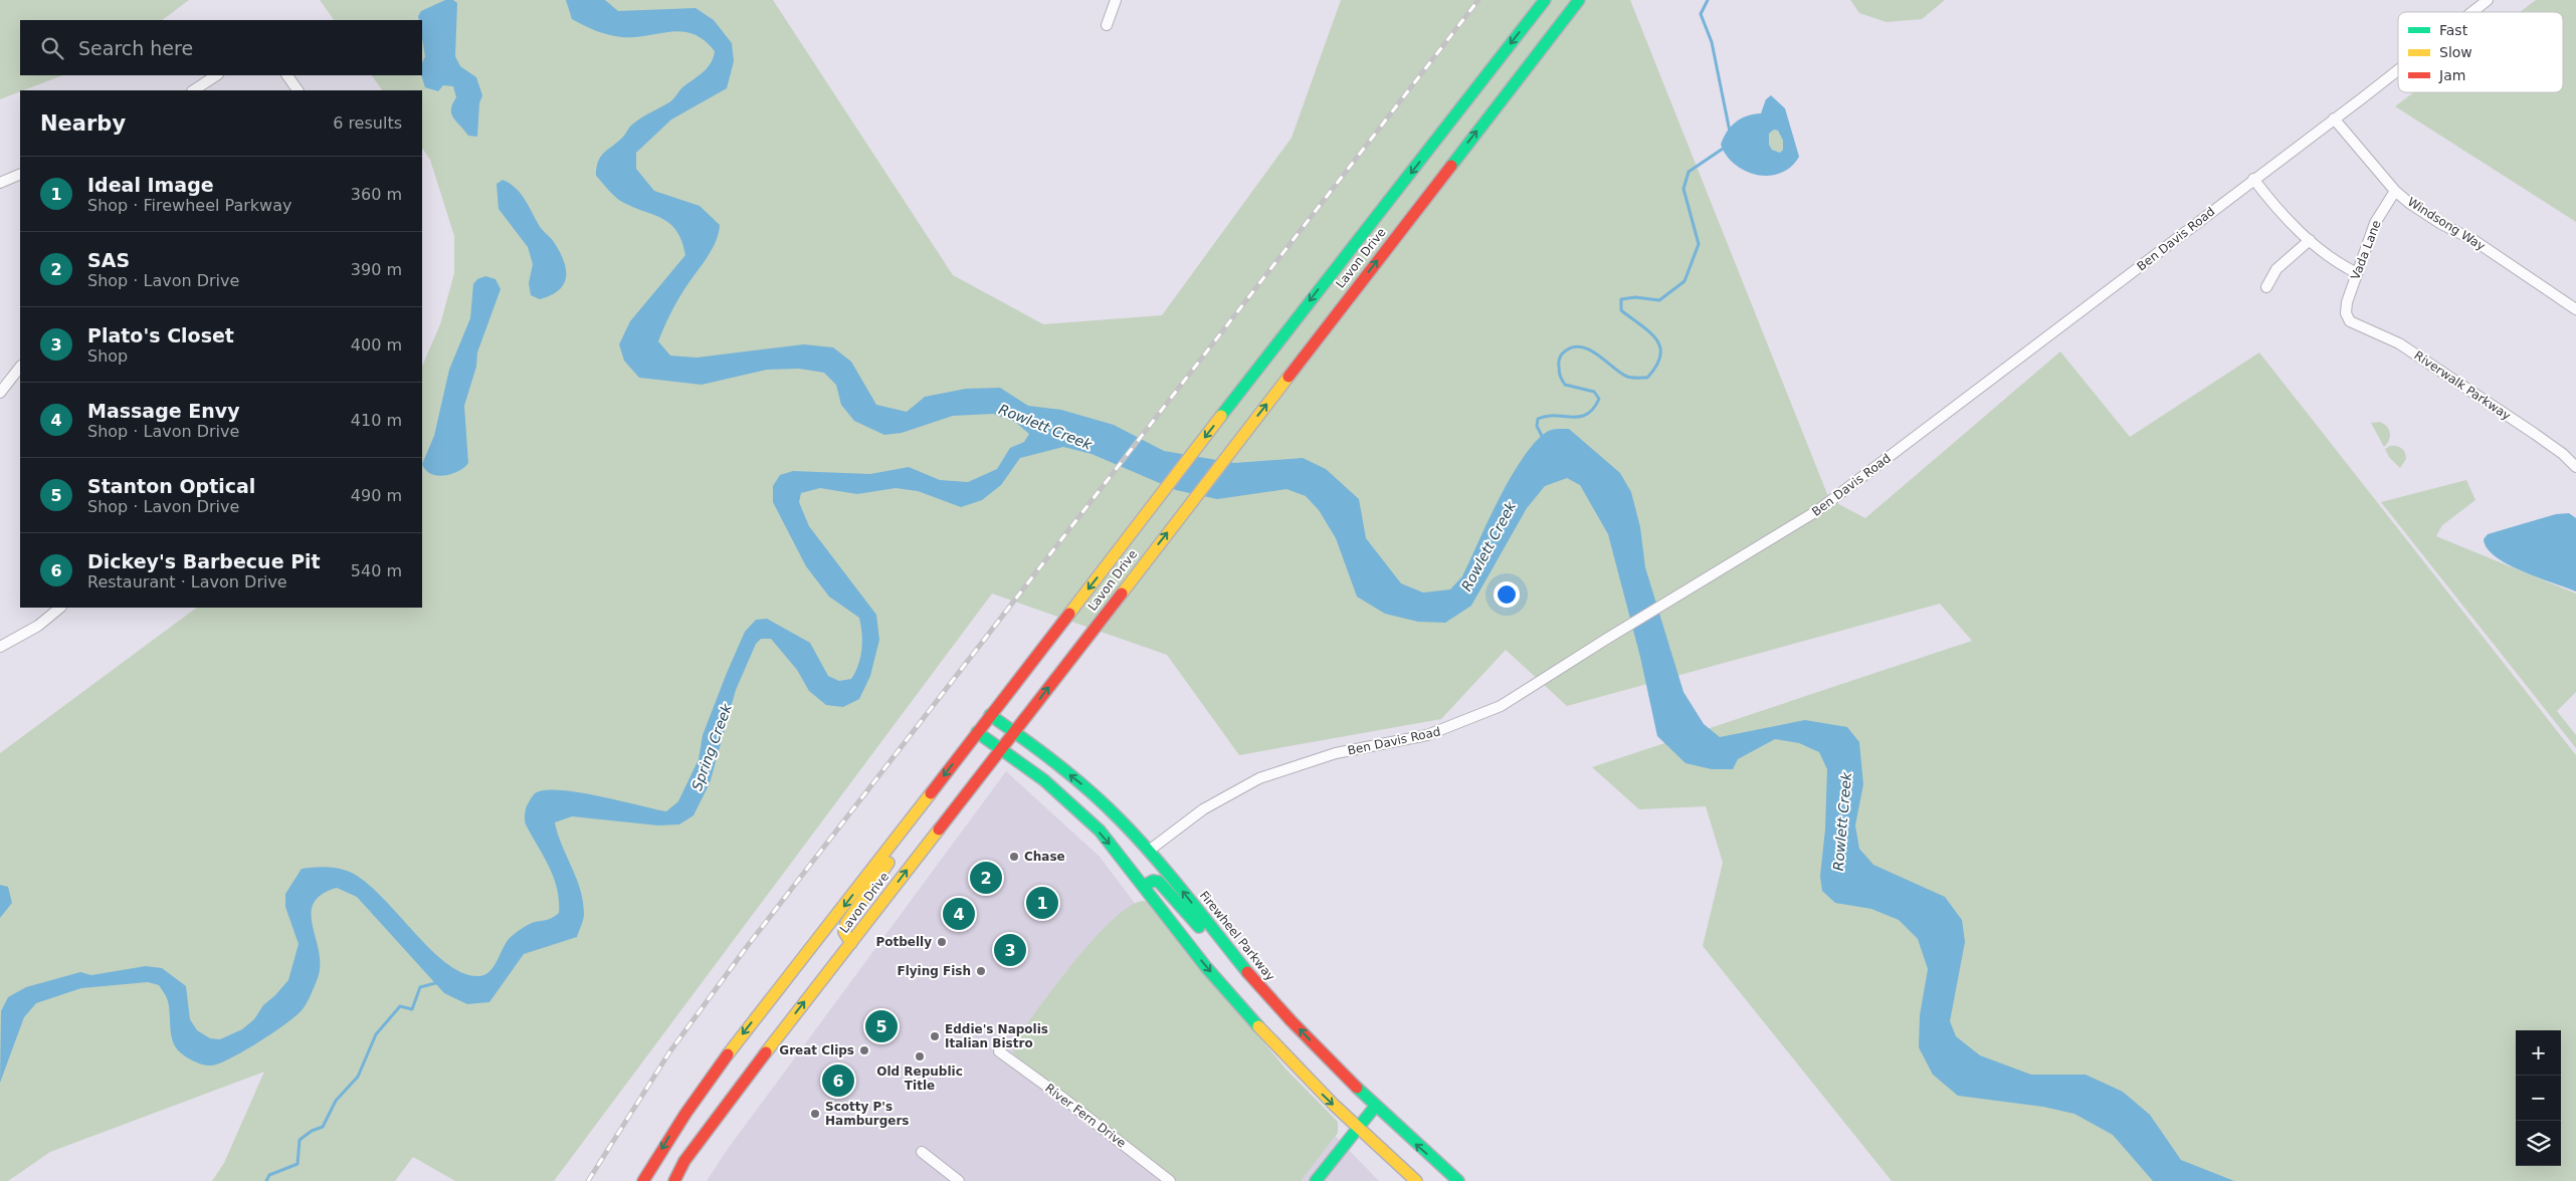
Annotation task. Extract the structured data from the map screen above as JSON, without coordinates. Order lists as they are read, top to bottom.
{
  "streets": {
    "main road": ["Lavon Drive", "Firewheel Parkway"],
    "street": [
      "Windsong Way",
      "Ben Davis Road",
      "Vada Lane",
      "Riverwalk Parkway",
      "River Fern Drive"
    ]
  },
  "crossings": [
    ["Windsong Way", "Ben Davis Road"],
    ["Windsong Way", "Vada Lane"],
    ["Ben Davis Road", "Firewheel Parkway"],
    ["Vada Lane", "Riverwalk Parkway"],
    ["Lavon Drive", "Firewheel Parkway"]
  ],
  "water": ["Rowlett Creek", "Spring Creek"],
  "places": [
    "Chase",
    "Potbelly",
    "Flying Fish",
    "Eddie's Napolis Italian Bistro",
    "Great Clips",
    "Old Republic Title",
    "Scotty P's Hamburgers"
  ],
  "legend": ["Fast", "Slow", "Jam"],
  "page": {
    "search": "Search here",
    "heading": ["Nearby", "6 results"],
    "list": [
      {
        "mark": "1",
        "name": "Ideal Image",
        "note": "Shop · Firewheel Parkway",
        "value": "360 m"
      },
      {
        "mark": "2",
        "name": "SAS",
        "note": "Shop · Lavon Drive",
        "value": "390 m"
      },
      {
        "mark": "3",
        "name": "Plato's Closet",
        "note": "Shop",
        "value": "400 m"
      },
      {
        "mark": "4",
        "name": "Massage Envy",
        "note": "Shop · Lavon Drive",
        "value": "410 m"
      },
      {
        "mark": "5",
        "name": "Stanton Optical",
        "note": "Shop · Lavon Drive",
        "value": "490 m"
      },
      {
        "mark": "6",
        "name": "Dickey's Barbecue Pit",
        "note": "Restaurant · Lavon Drive",
        "value": "540 m"
      }
    ],
    "pins": [
      "2",
      "1",
      "4",
      "3",
      "5",
      "6"
    ],
    "map_buttons": ["+", "−"]
  }
}
